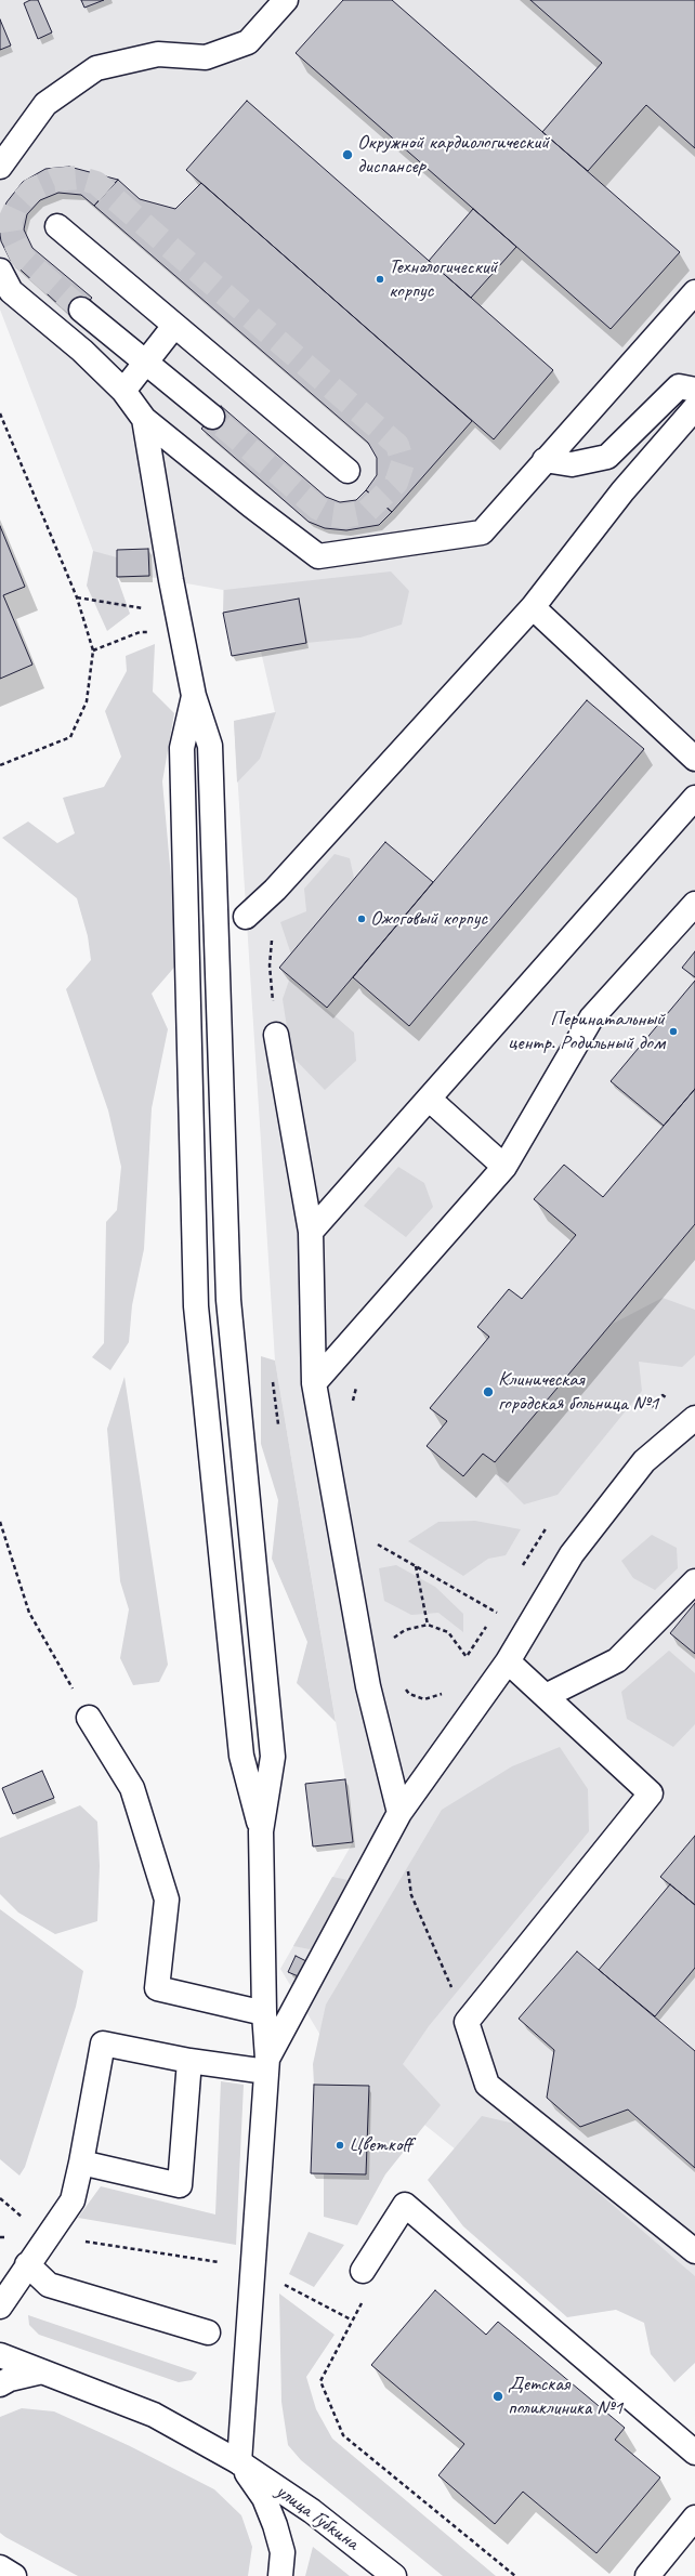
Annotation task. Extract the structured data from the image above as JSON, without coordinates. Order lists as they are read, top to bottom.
{
  "streets": {
    "main road": ["улица Губкина"]
  },
  "places": [
    "Окружной кардиологический диспансер",
    "Технологический корпус",
    "Ожоговый корпус",
    "Перинатальный центр. Родильный дом",
    "Клиническая городская больница №1",
    "Цветкоff",
    "Детская поликлиника №1"
  ]
}
